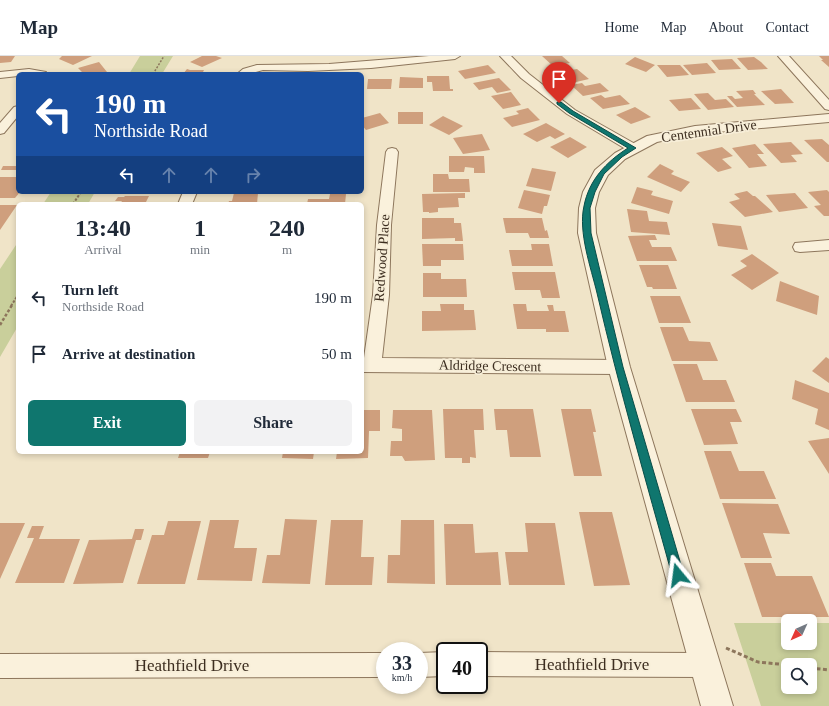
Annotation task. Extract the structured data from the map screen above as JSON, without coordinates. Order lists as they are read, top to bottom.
{
  "streets": {
    "street": [
      "Centennial Drive",
      "Redwood Place",
      "Aldridge Crescent",
      "Heathfield Drive"
    ]
  },
  "crossings": [
    ["Centennial Drive", "Aldridge Crescent"],
    ["Centennial Drive", "Heathfield Drive"],
    ["Redwood Place", "Aldridge Crescent"]
  ],
  "north": "bottom left",
  "page": {
    "header": "Map",
    "nav": [
      "Home",
      "Map",
      "About",
      "Contact"
    ],
    "turn": ["190 m", "Northside Road"],
    "eta": [
      "13:40",
      "Arrival",
      "1",
      "min",
      "240",
      "m"
    ],
    "list": [
      {
        "name": "Turn left",
        "note": "Northside Road",
        "value": "190 m"
      },
      {
        "name": "Arrive at destination",
        "value": "50 m"
      }
    ],
    "buttons": ["Exit", "Share"],
    "speed": "33 km/h",
    "limit": "40"
  }
}
